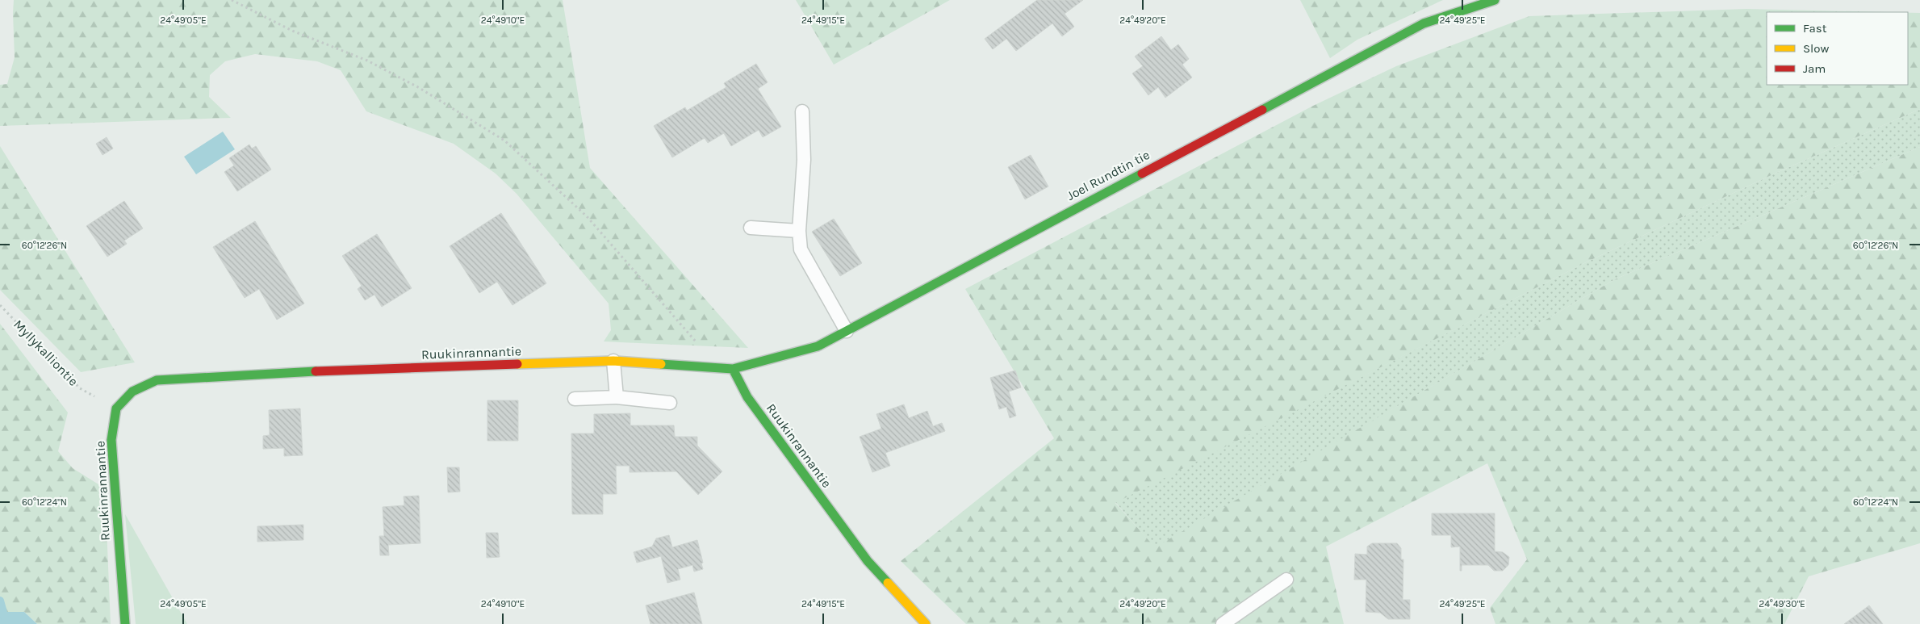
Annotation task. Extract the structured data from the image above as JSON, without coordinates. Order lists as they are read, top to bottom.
{
  "streets": {
    "street": ["Joel Rundtin tie", "Ruukinrannantie"],
    "path": ["Myllykalliontie"]
  },
  "crossings": [
    ["Joel Rundtin tie", "Ruukinrannantie"],
    ["Myllykalliontie", "Ruukinrannantie"]
  ],
  "legend": ["Fast", "Slow", "Jam"],
  "coordinates": [
    "24°49'05\"E",
    "24°49'10\"E",
    "24°49'15\"E",
    "24°49'20\"E",
    "24°49'25\"E",
    "60°12'26\"N",
    "60°12'24\"N",
    "24°49'30\"E"
  ]
}
